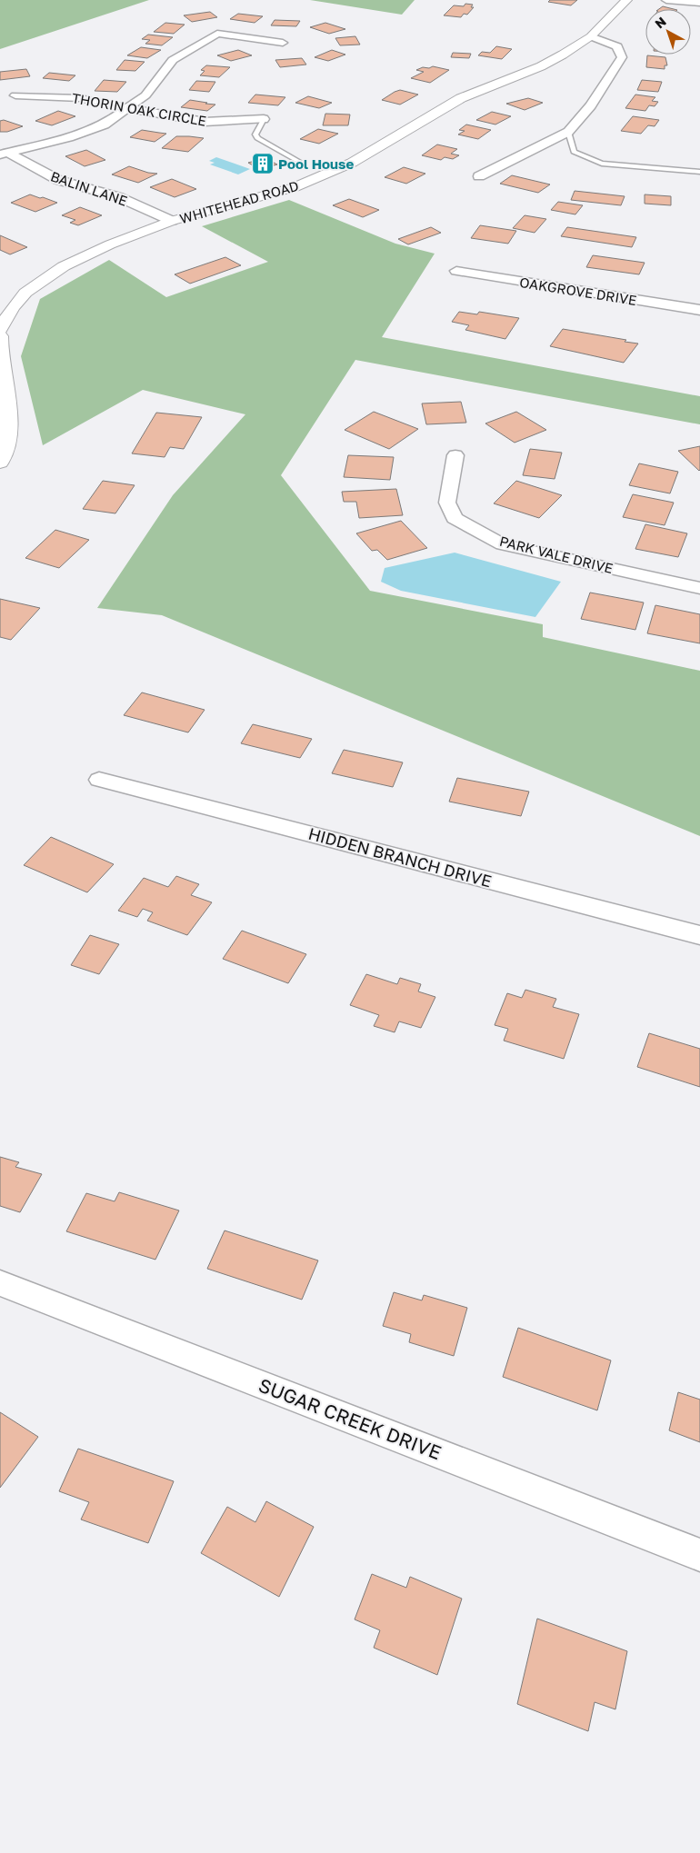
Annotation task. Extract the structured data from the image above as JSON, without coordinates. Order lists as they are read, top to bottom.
{
  "streets": {
    "street": [
      "THORIN OAK CIRCLE",
      "BALIN LANE",
      "WHITEHEAD ROAD",
      "OAKGROVE DRIVE",
      "PARK VALE DRIVE",
      "HIDDEN BRANCH DRIVE",
      "SUGAR CREEK DRIVE"
    ]
  },
  "crossings": [
    ["BALIN LANE", "WHITEHEAD ROAD"]
  ],
  "places": {
    "building": ["Pool House"]
  },
  "north": "top left"
}
